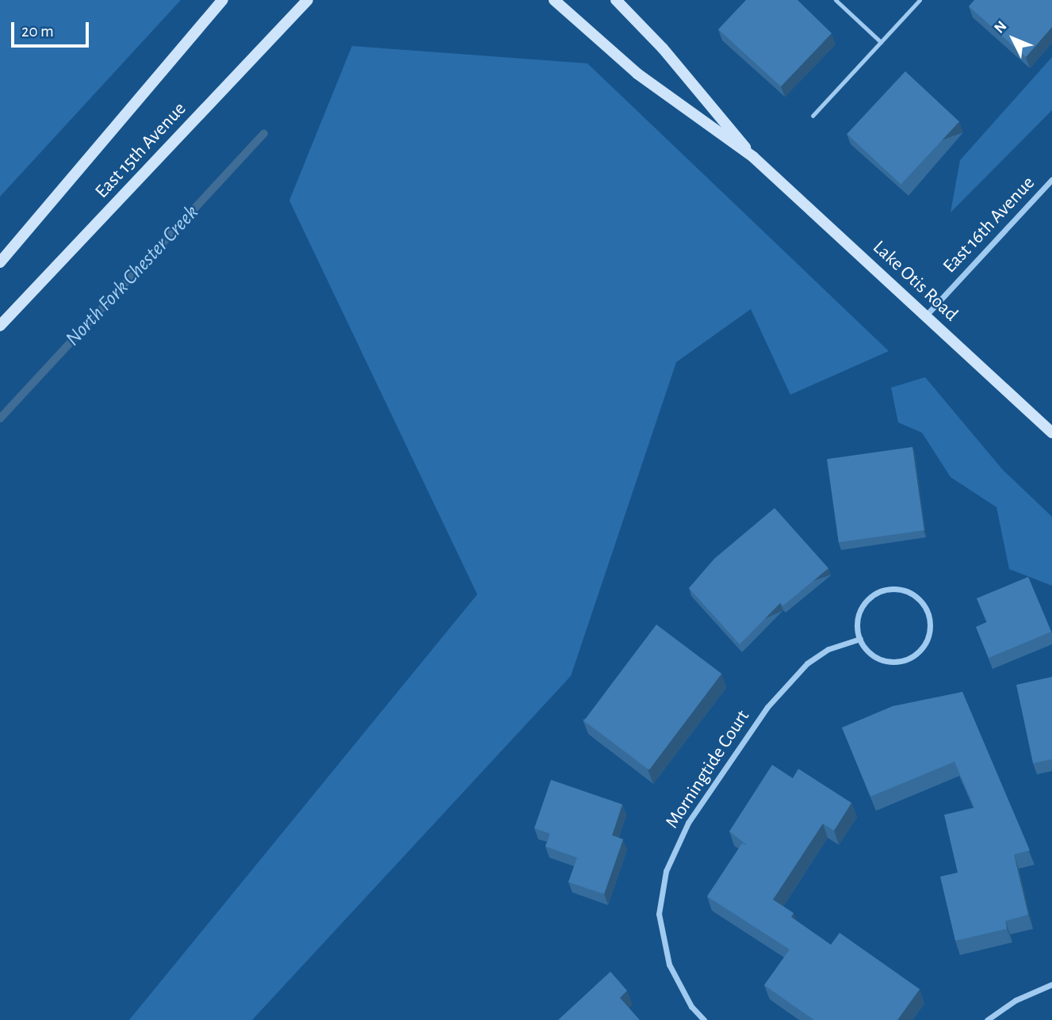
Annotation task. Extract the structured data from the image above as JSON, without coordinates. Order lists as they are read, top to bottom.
{
  "streets": {
    "main road": ["East 15th Avenue", "Lake Otis Road"],
    "street": ["East 16th Avenue", "Morningtide Court"]
  },
  "crossings": [
    ["East 16th Avenue", "Lake Otis Road"]
  ],
  "water": ["North Fork Chester Creek"],
  "scale_bar": "20 m",
  "north": "top left"
}
